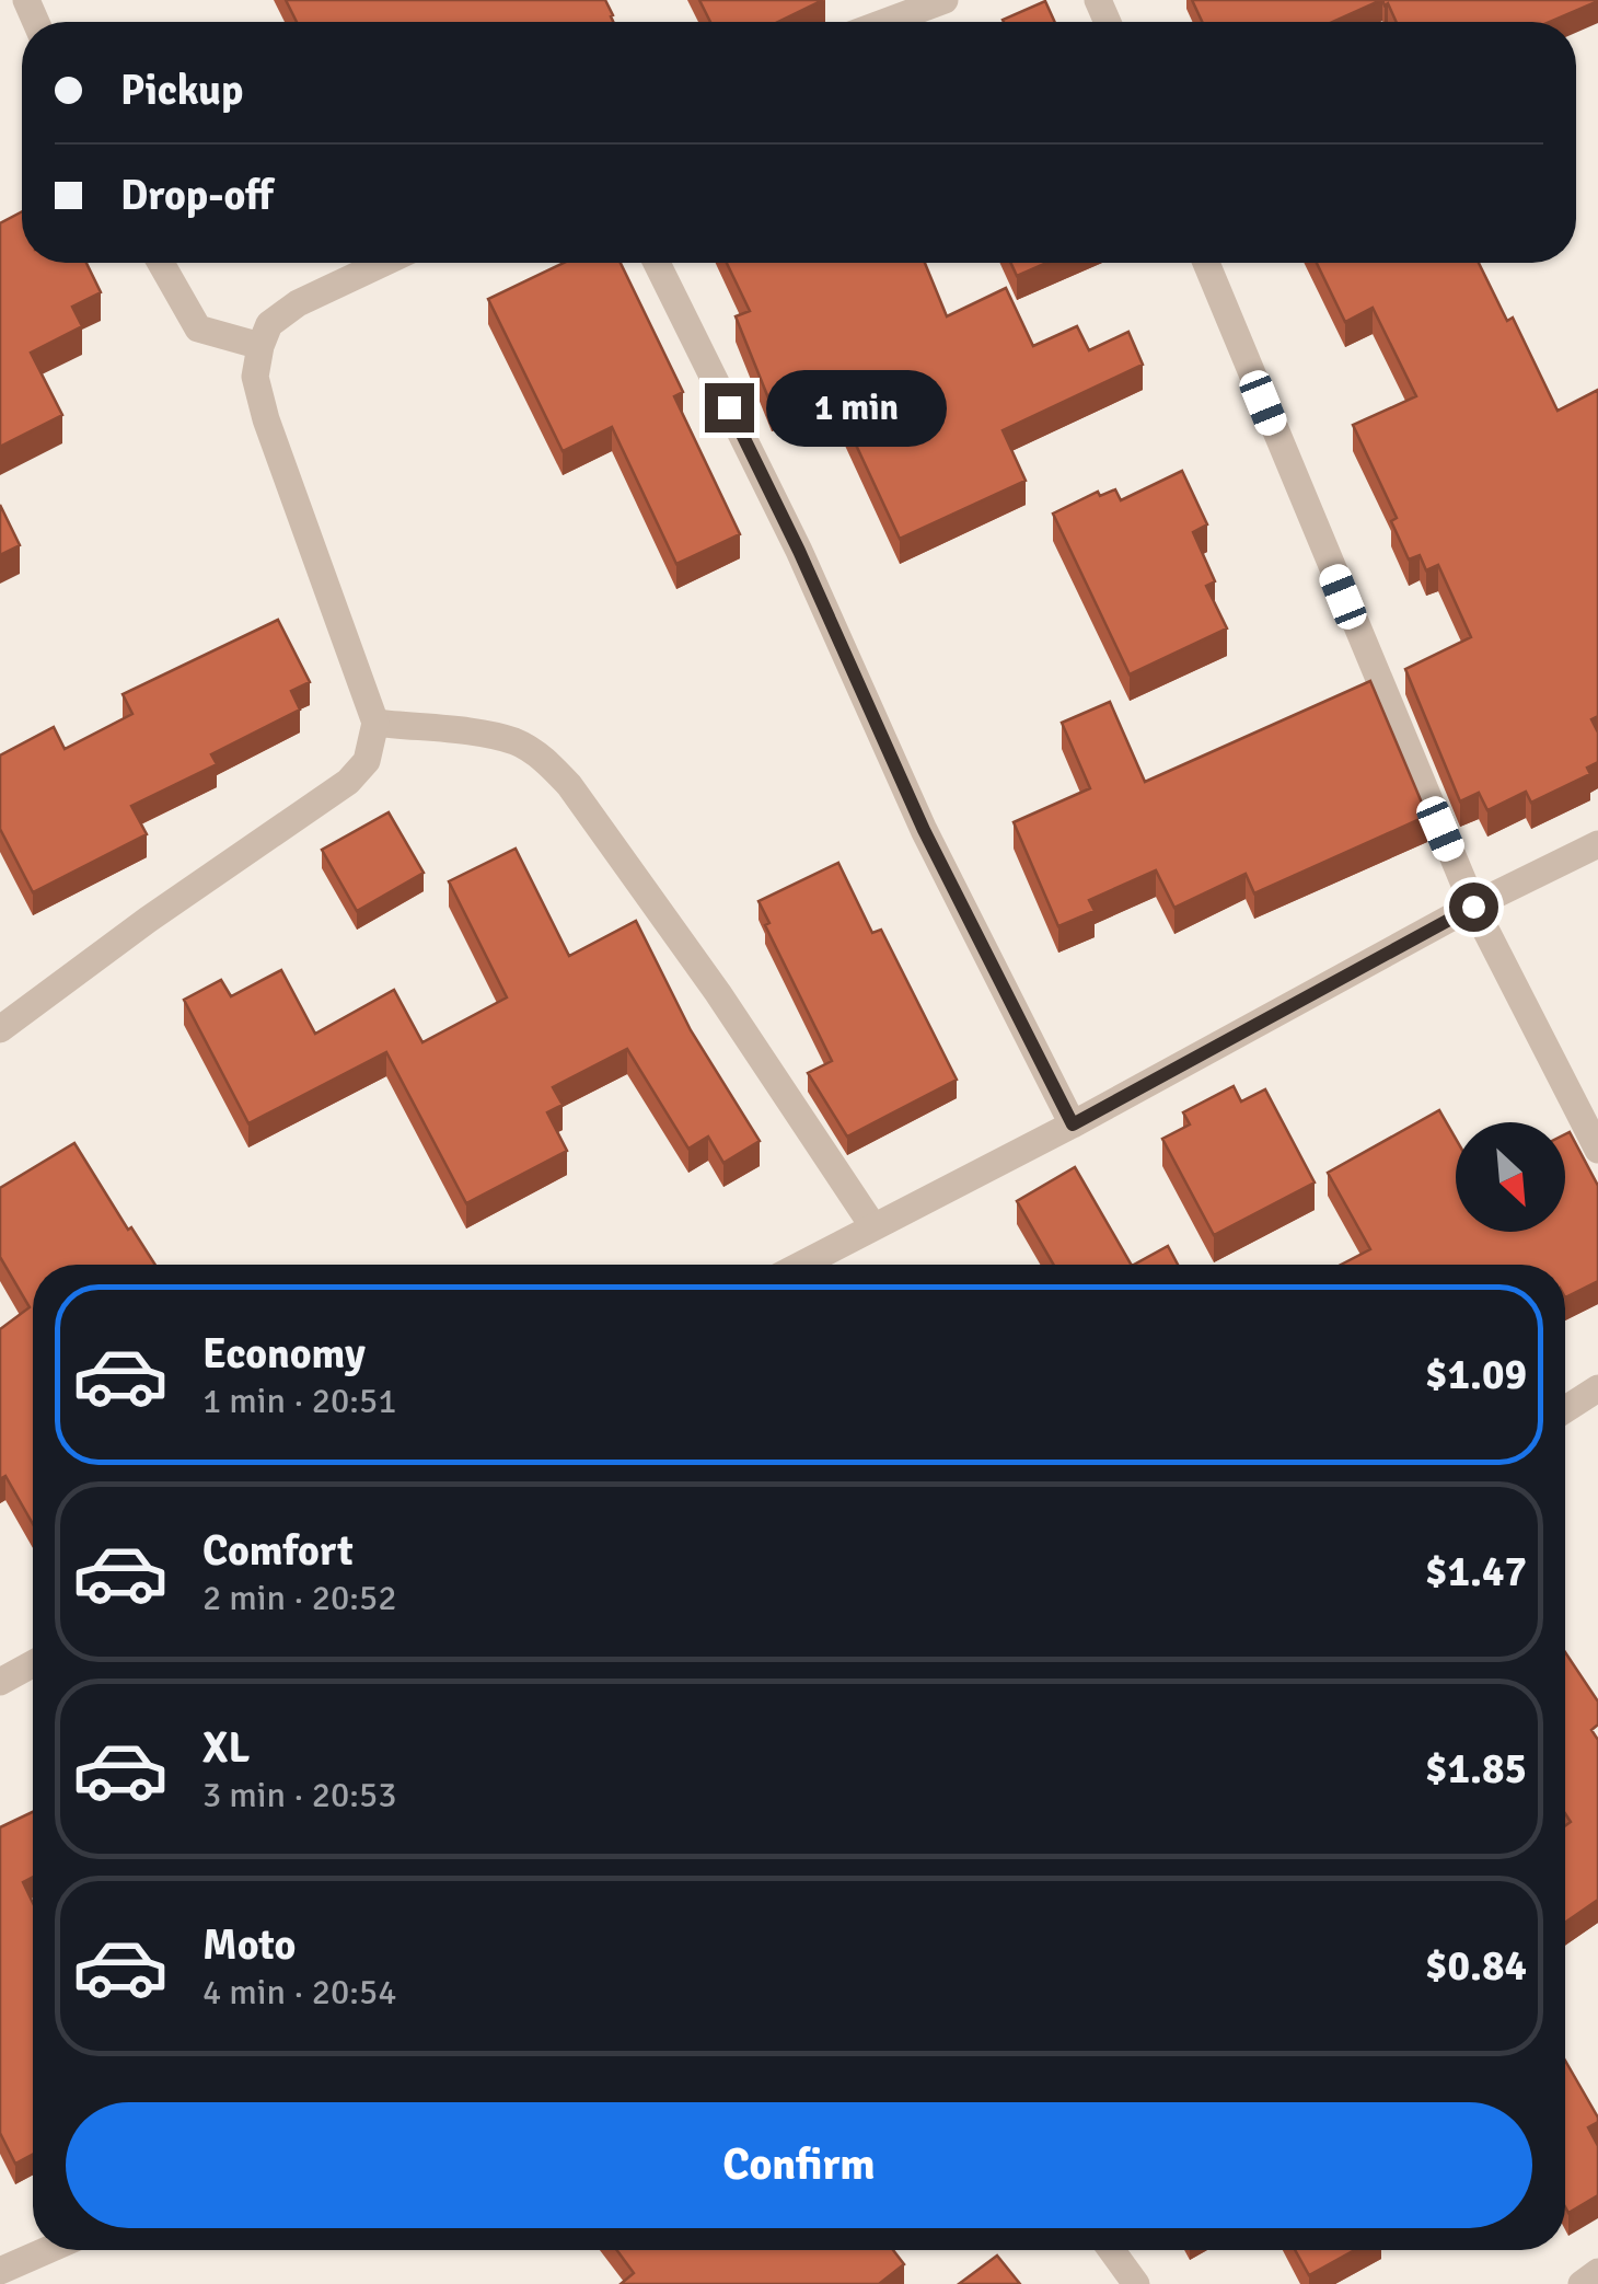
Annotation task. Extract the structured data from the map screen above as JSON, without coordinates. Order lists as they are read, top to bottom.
{
  "north": "bottom right",
  "page": {
    "banner": ["Pickup", "Drop-off"],
    "bubble": "1 min",
    "list": [
      {
        "name": "Economy",
        "note": "1 min · 20:51",
        "value": "$1.09"
      },
      {
        "name": "Comfort",
        "note": "2 min · 20:52",
        "value": "$1.47"
      },
      {
        "name": "XL",
        "note": "3 min · 20:53",
        "value": "$1.85"
      },
      {
        "name": "Moto",
        "note": "4 min · 20:54",
        "value": "$0.84"
      }
    ],
    "buttons": "Confirm"
  }
}
